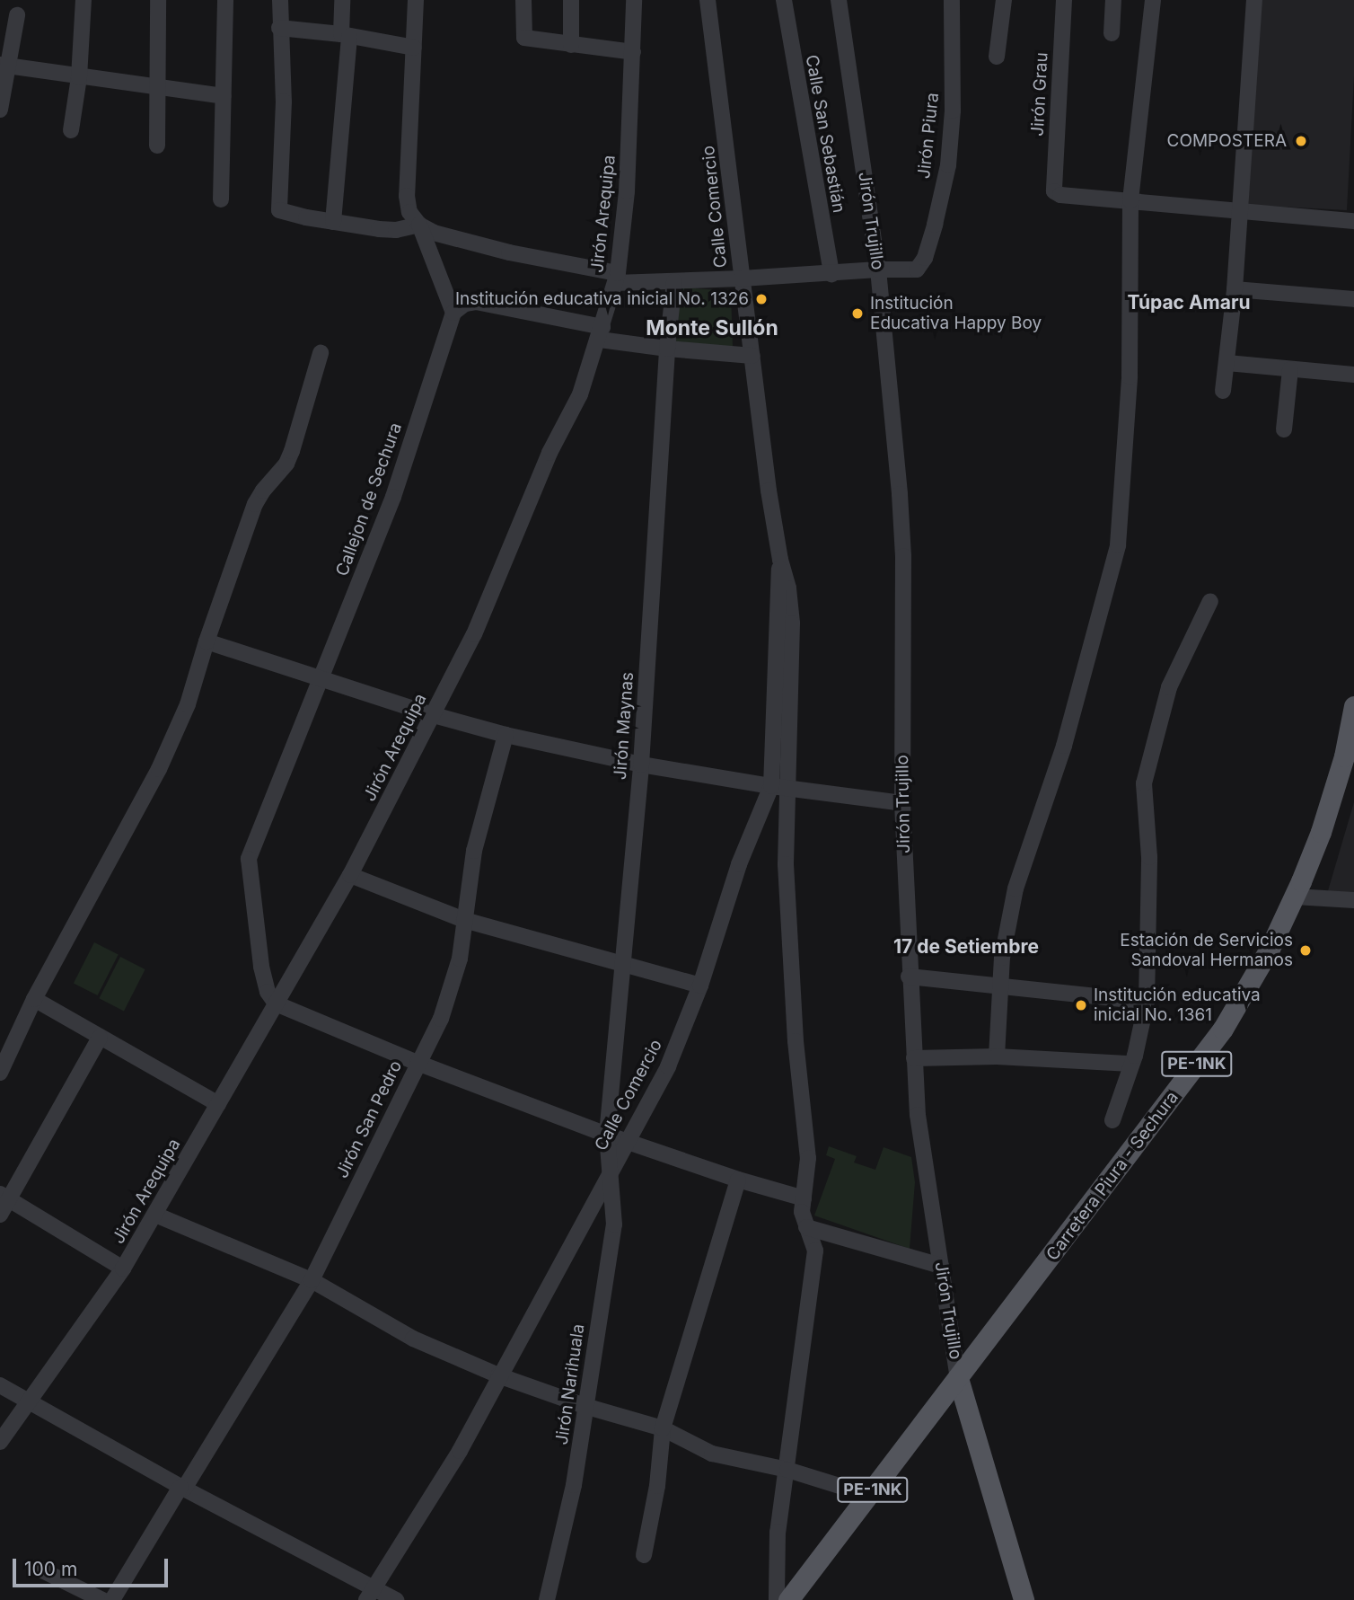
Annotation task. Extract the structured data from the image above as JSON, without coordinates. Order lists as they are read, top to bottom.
{
  "streets": {
    "main road": ["Jirón Trujillo", "PE-1NK", "Carretera Piura - Sechura"],
    "street": [
      "Jirón Grau",
      "Calle San Sebastián",
      "Jirón Piura",
      "Calle Comercio",
      "Jirón Arequipa",
      "Callejon de Sechura",
      "Jirón Maynas",
      "Jirón San Pedro",
      "Jirón Narihuala"
    ]
  },
  "crossings": [
    ["Jirón Piura", "Jirón Trujillo"],
    ["Calle Comercio", "Jirón Maynas"],
    ["Calle Comercio", "Jirón Narihuala"],
    ["Jirón Arequipa", "Callejon de Sechura"],
    ["Jirón Trujillo", "Carretera Piura - Sechura"],
    ["Jirón Maynas", "Jirón Narihuala"]
  ],
  "districts": ["Túpac Amaru", "Monte Sullón", "17 de Setiembre"],
  "places": [
    "COMPOSTERA",
    "Institución educativa inicial No. 1326",
    "Institución Educativa Happy Boy",
    "Estación de Servicios Sandoval Hermanos",
    "Institución educativa inicial No. 1361"
  ],
  "scale_bar": "100 m"
}
